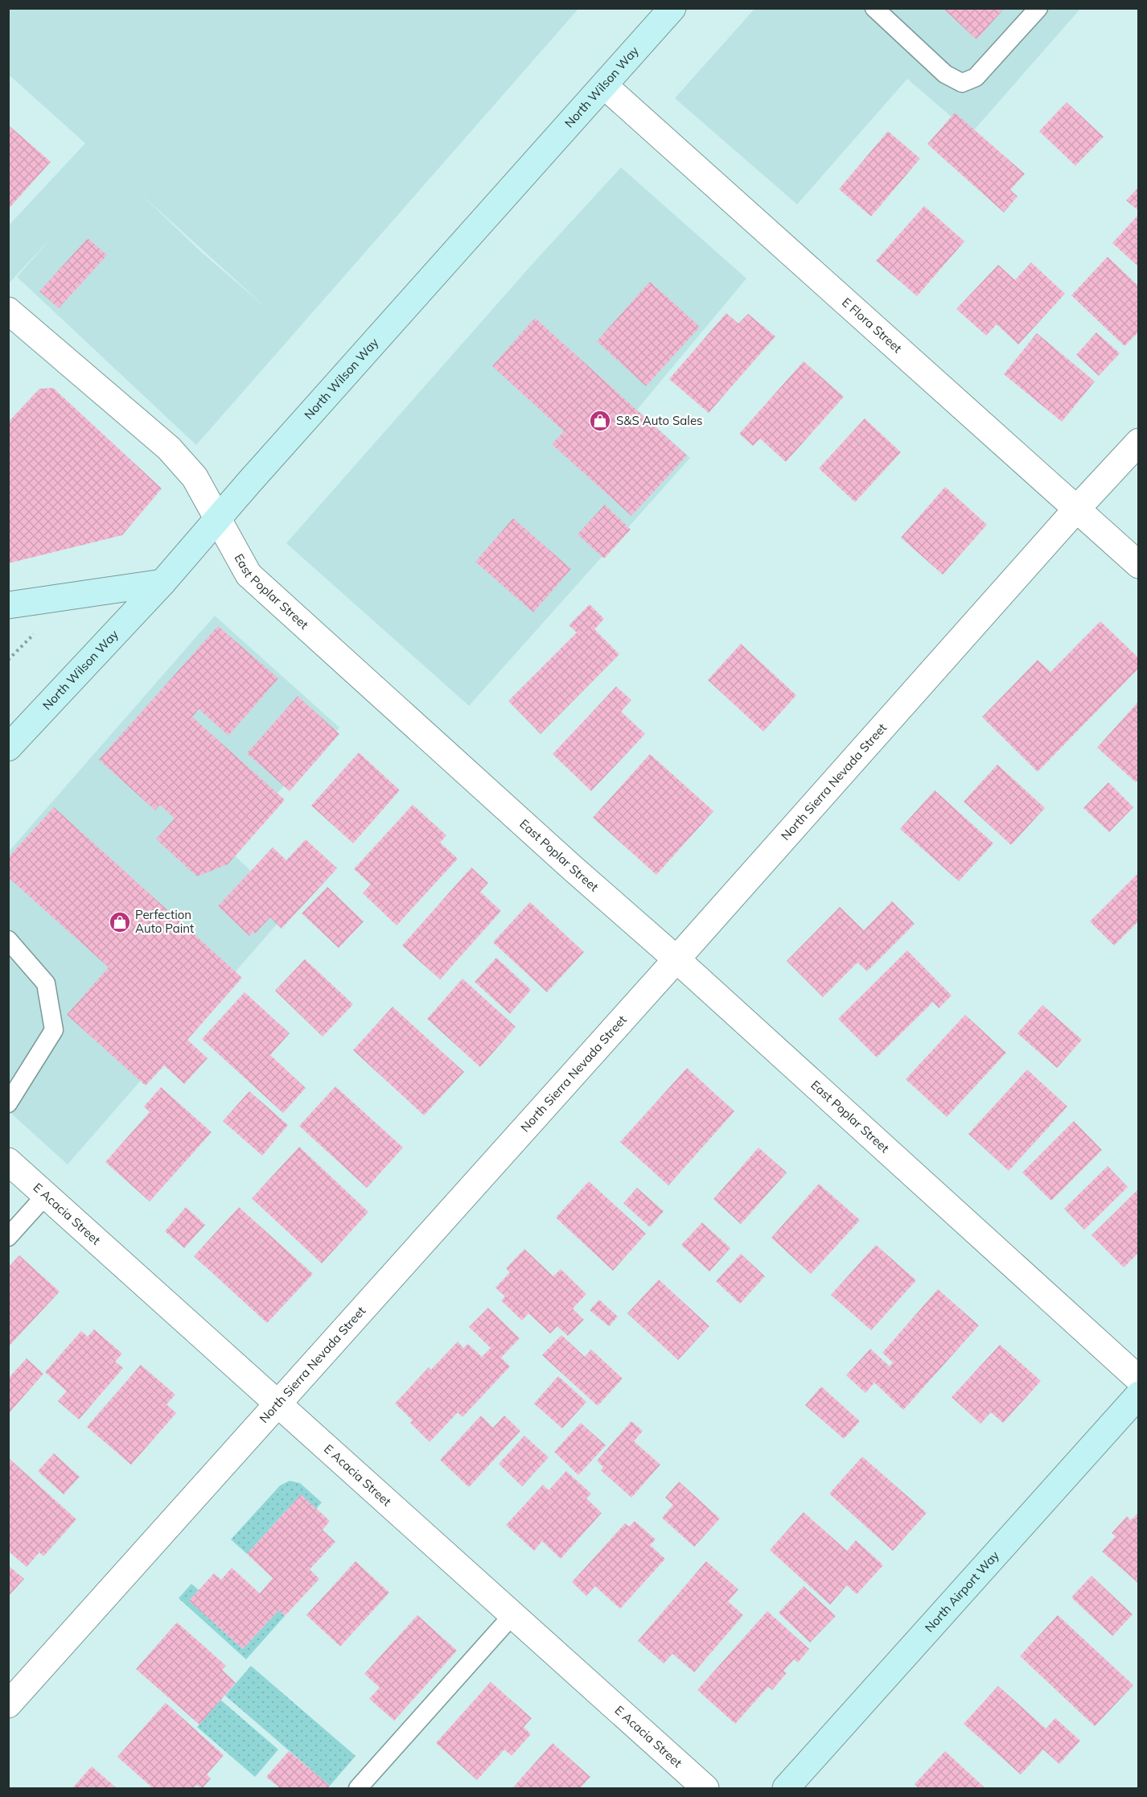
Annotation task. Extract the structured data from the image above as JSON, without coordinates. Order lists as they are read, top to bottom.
{
  "streets": {
    "main road": ["North Wilson Way", "North Airport Way"],
    "street": [
      "E Flora Street",
      "East Poplar Street",
      "North Sierra Nevada Street",
      "E Acacia Street"
    ]
  },
  "crossings": [
    ["North Wilson Way", "E Flora Street"],
    ["North Wilson Way", "East Poplar Street"],
    ["E Flora Street", "North Sierra Nevada Street"],
    ["East Poplar Street", "North Sierra Nevada Street"],
    ["North Sierra Nevada Street", "E Acacia Street"]
  ],
  "places": {
    "shop": ["S&S Auto Sales", "Perfection Auto Paint"]
  }
}
